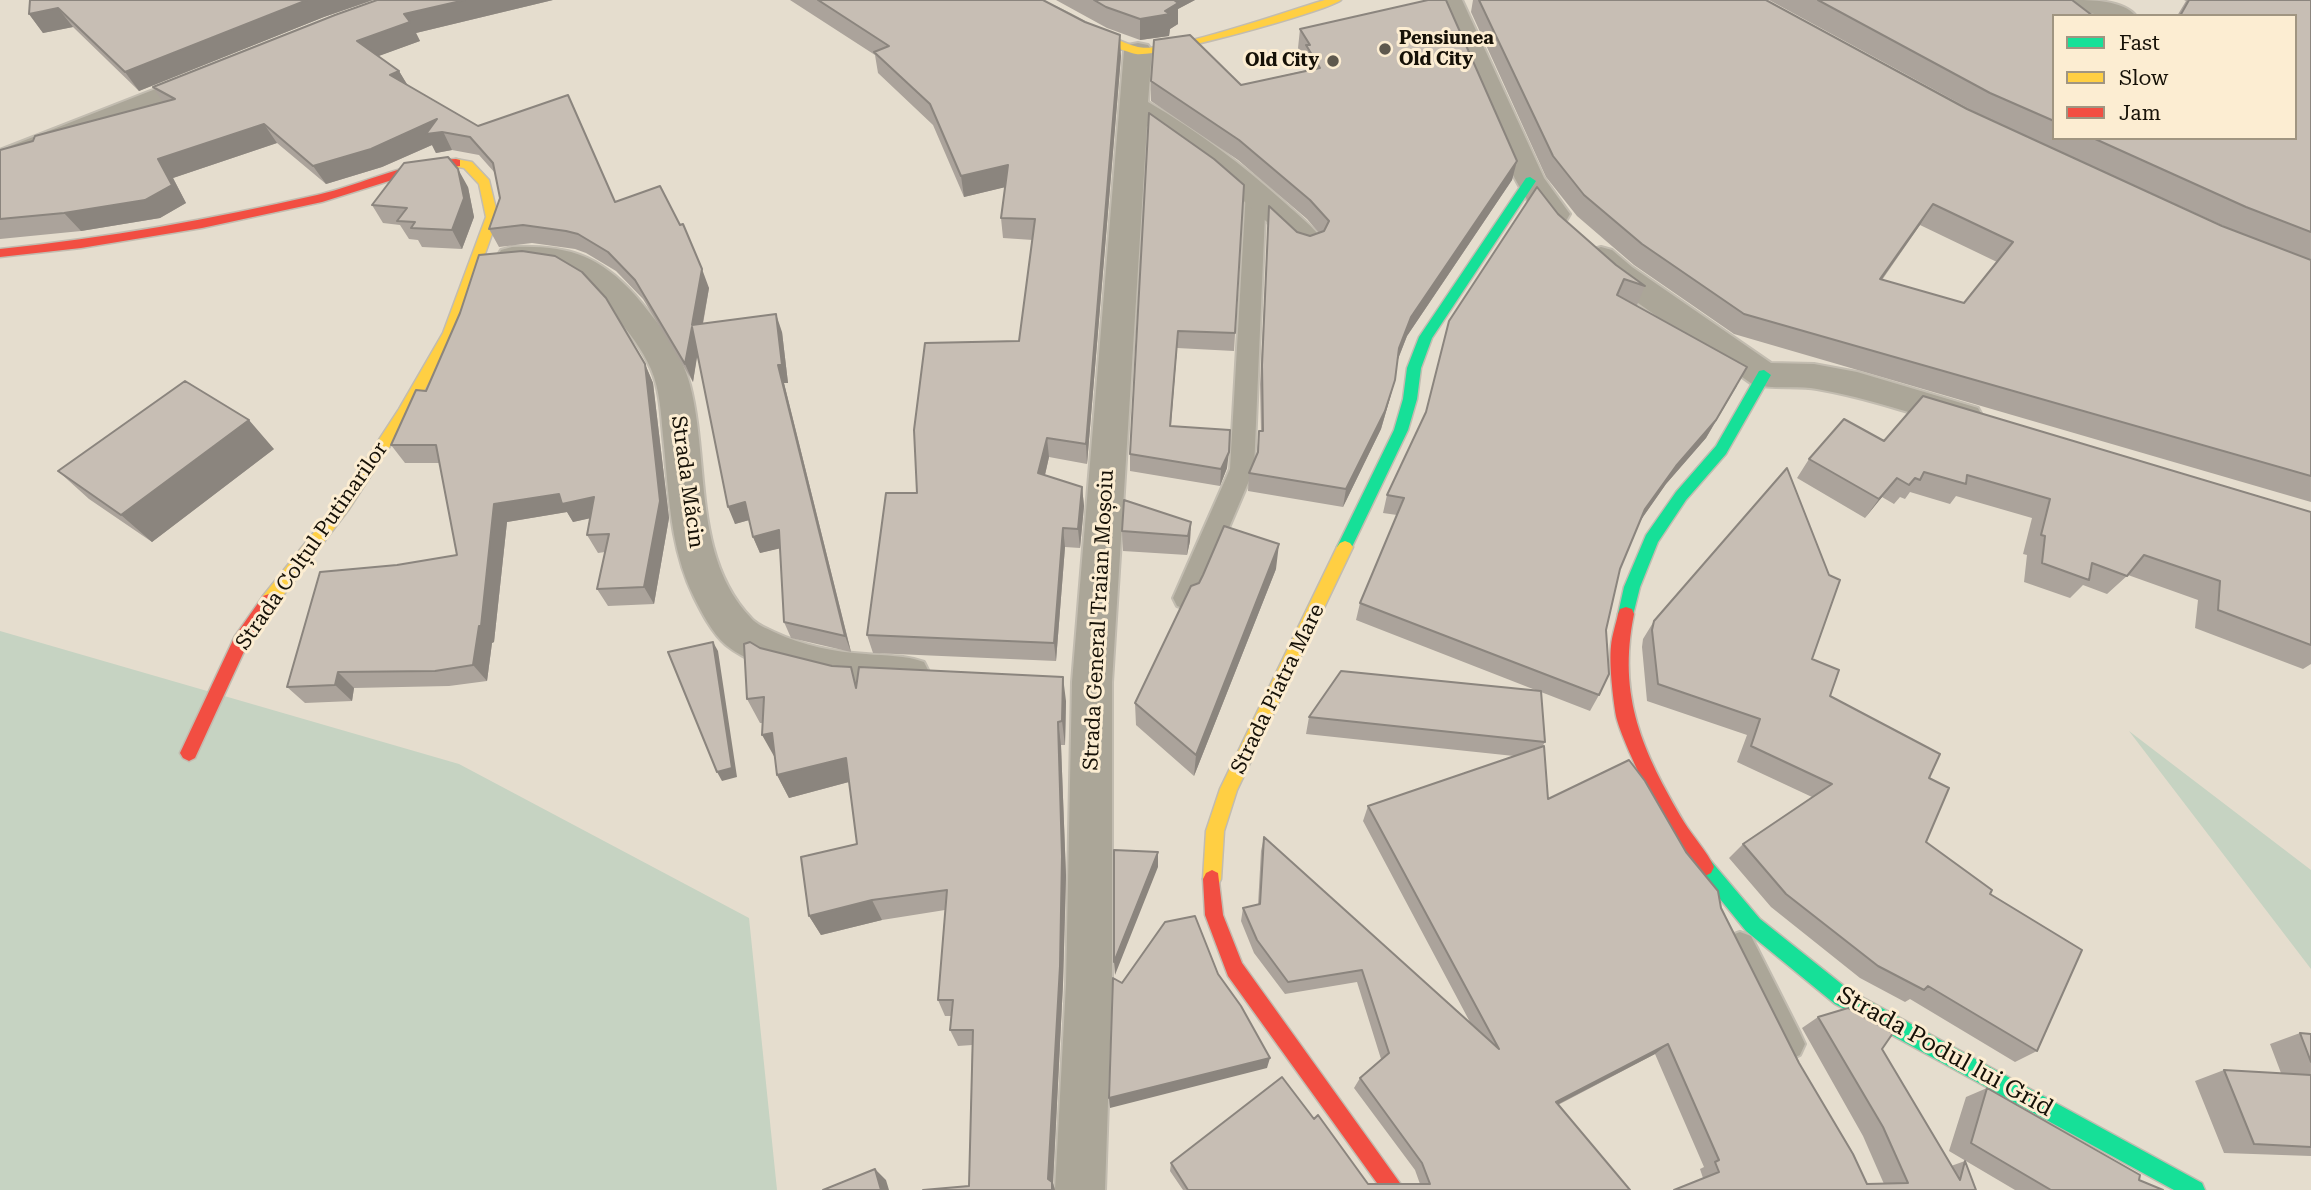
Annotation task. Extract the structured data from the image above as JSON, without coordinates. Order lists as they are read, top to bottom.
{
  "streets": {
    "street": [
      "Strada Măcin",
      "Strada Colțul Putinarilor",
      "Strada General Traian Moșoiu",
      "Strada Piatra Mare",
      "Strada Podul lui Grid"
    ]
  },
  "crossings": [
    ["Strada Măcin", "Strada Colțul Putinarilor"]
  ],
  "places": ["Pensiunea Old City", "Old City"],
  "legend": ["Fast", "Slow", "Jam"]
}
